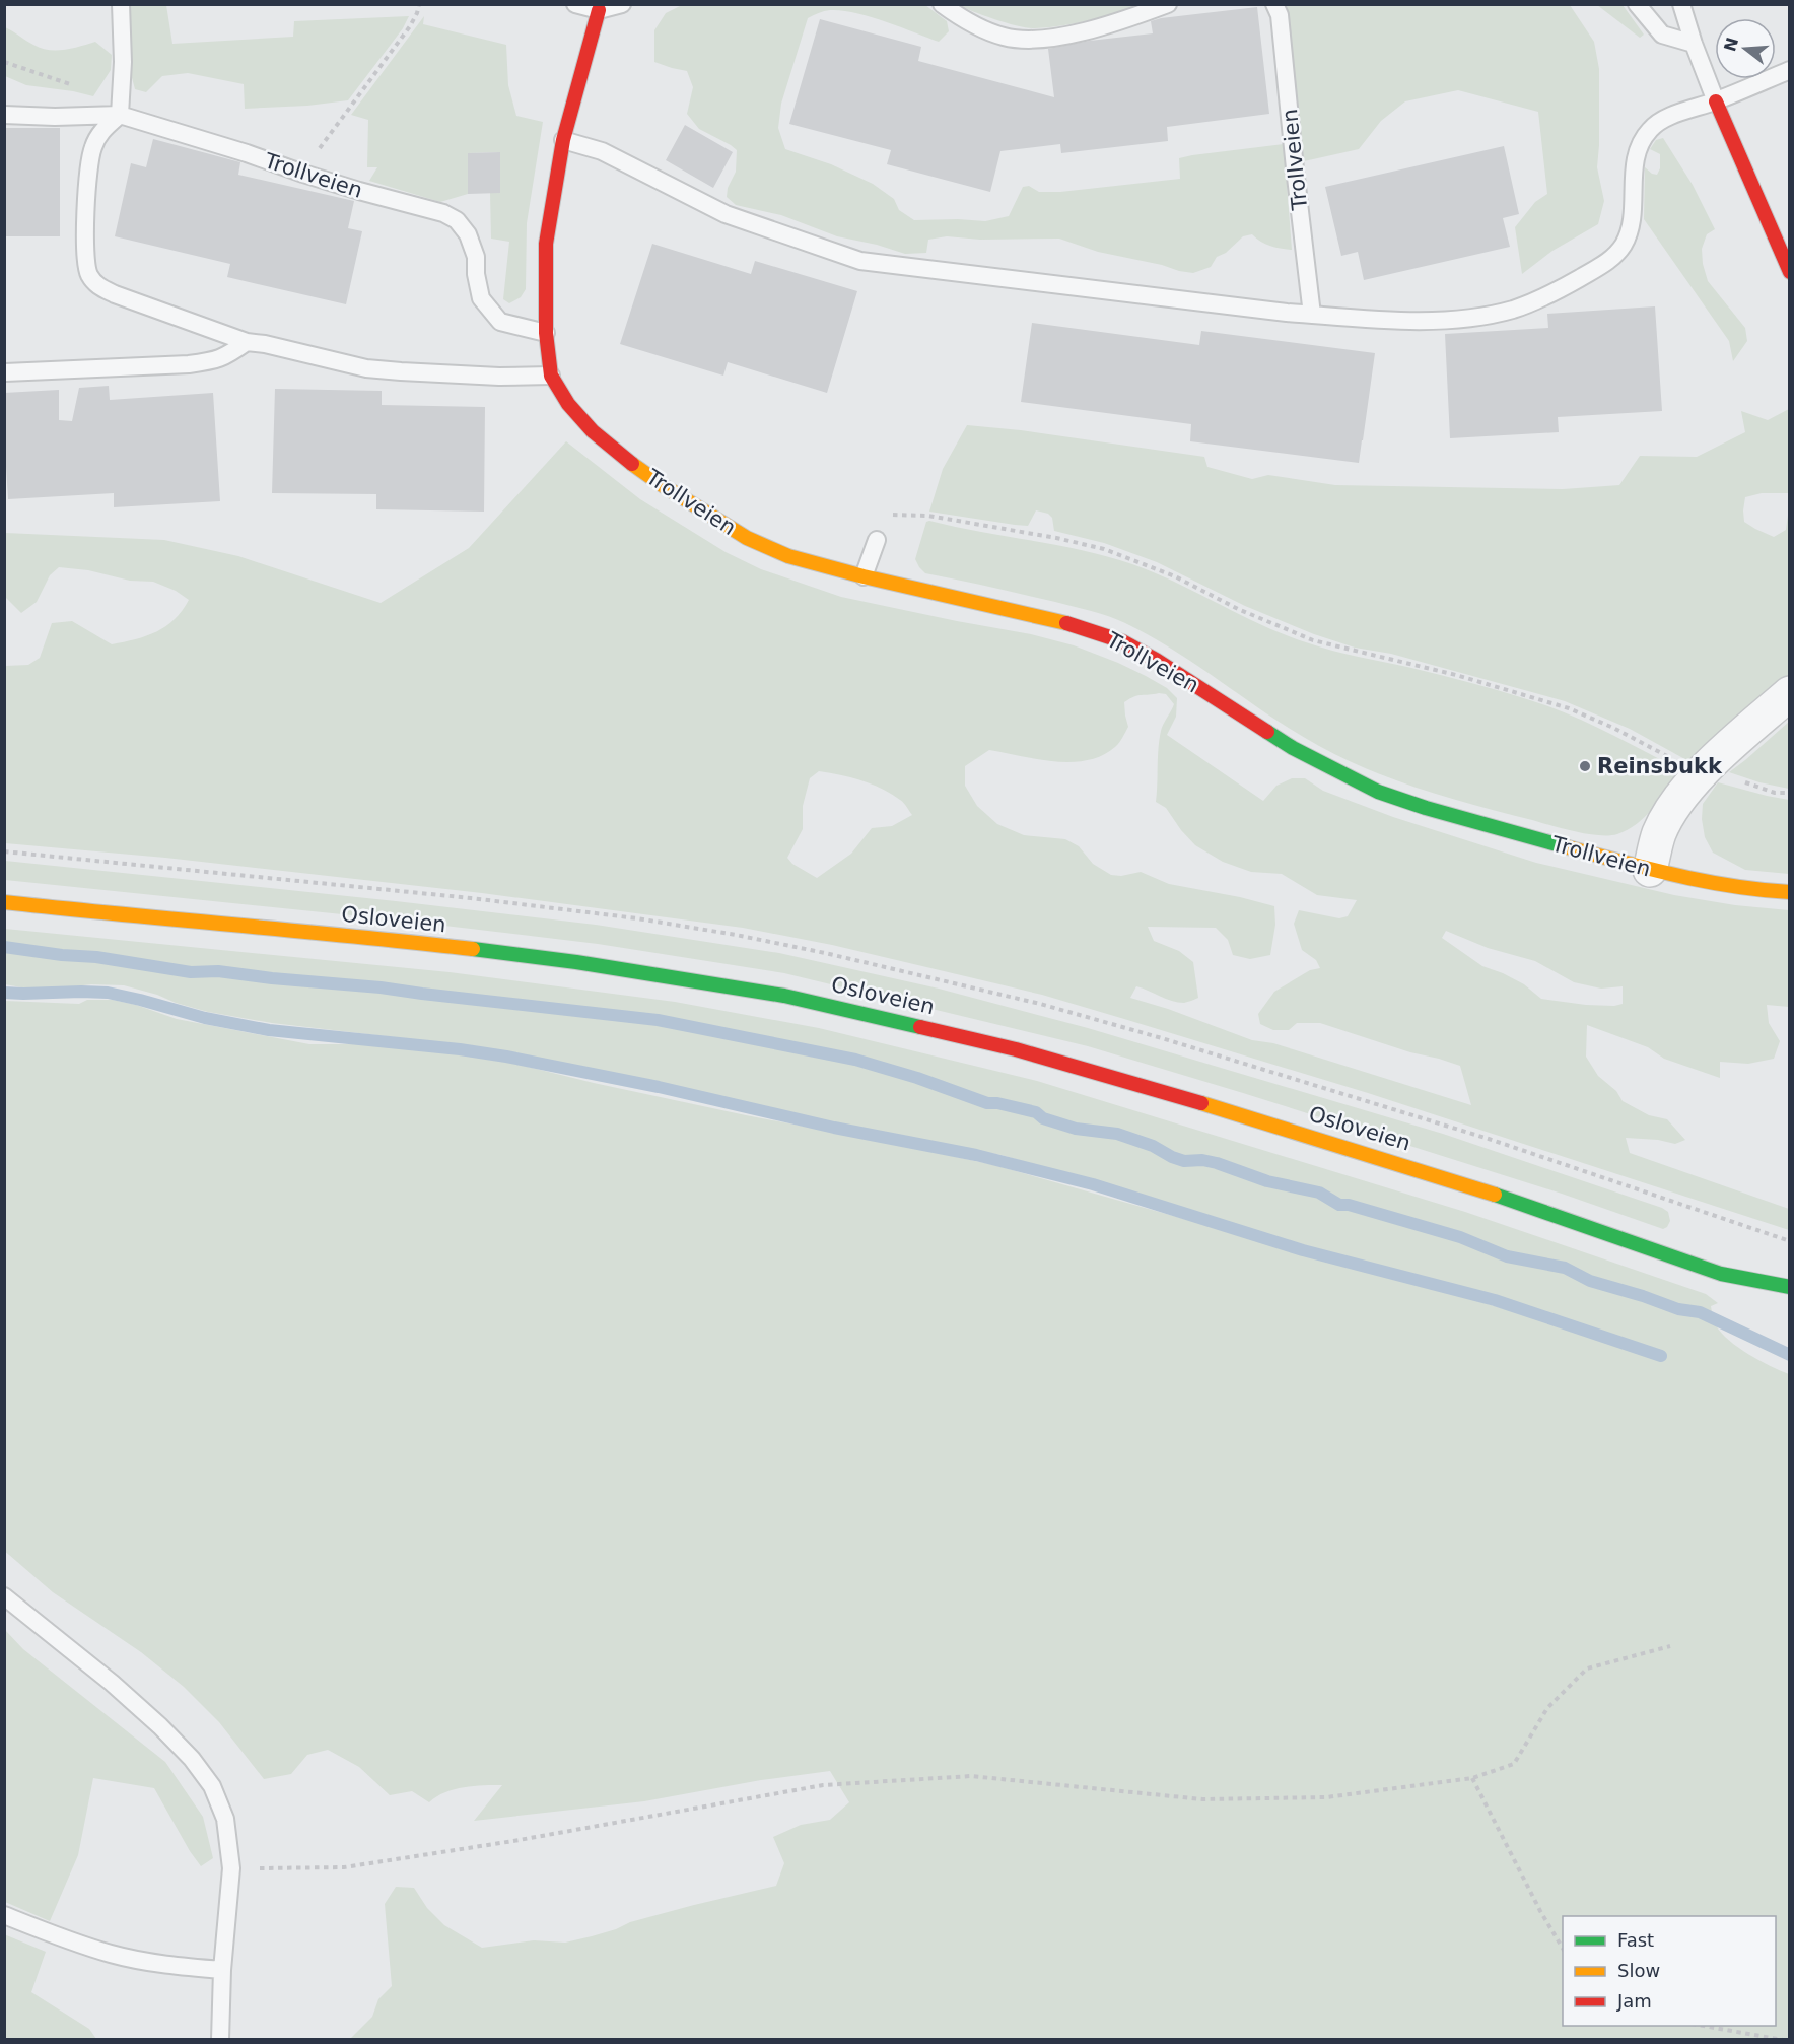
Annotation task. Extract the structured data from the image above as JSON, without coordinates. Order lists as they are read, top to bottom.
{
  "streets": {
    "street": ["Trollveien", "Osloveien"]
  },
  "places": ["Reinsbukk"],
  "legend": ["Fast", "Slow", "Jam"],
  "north": "left"
}
